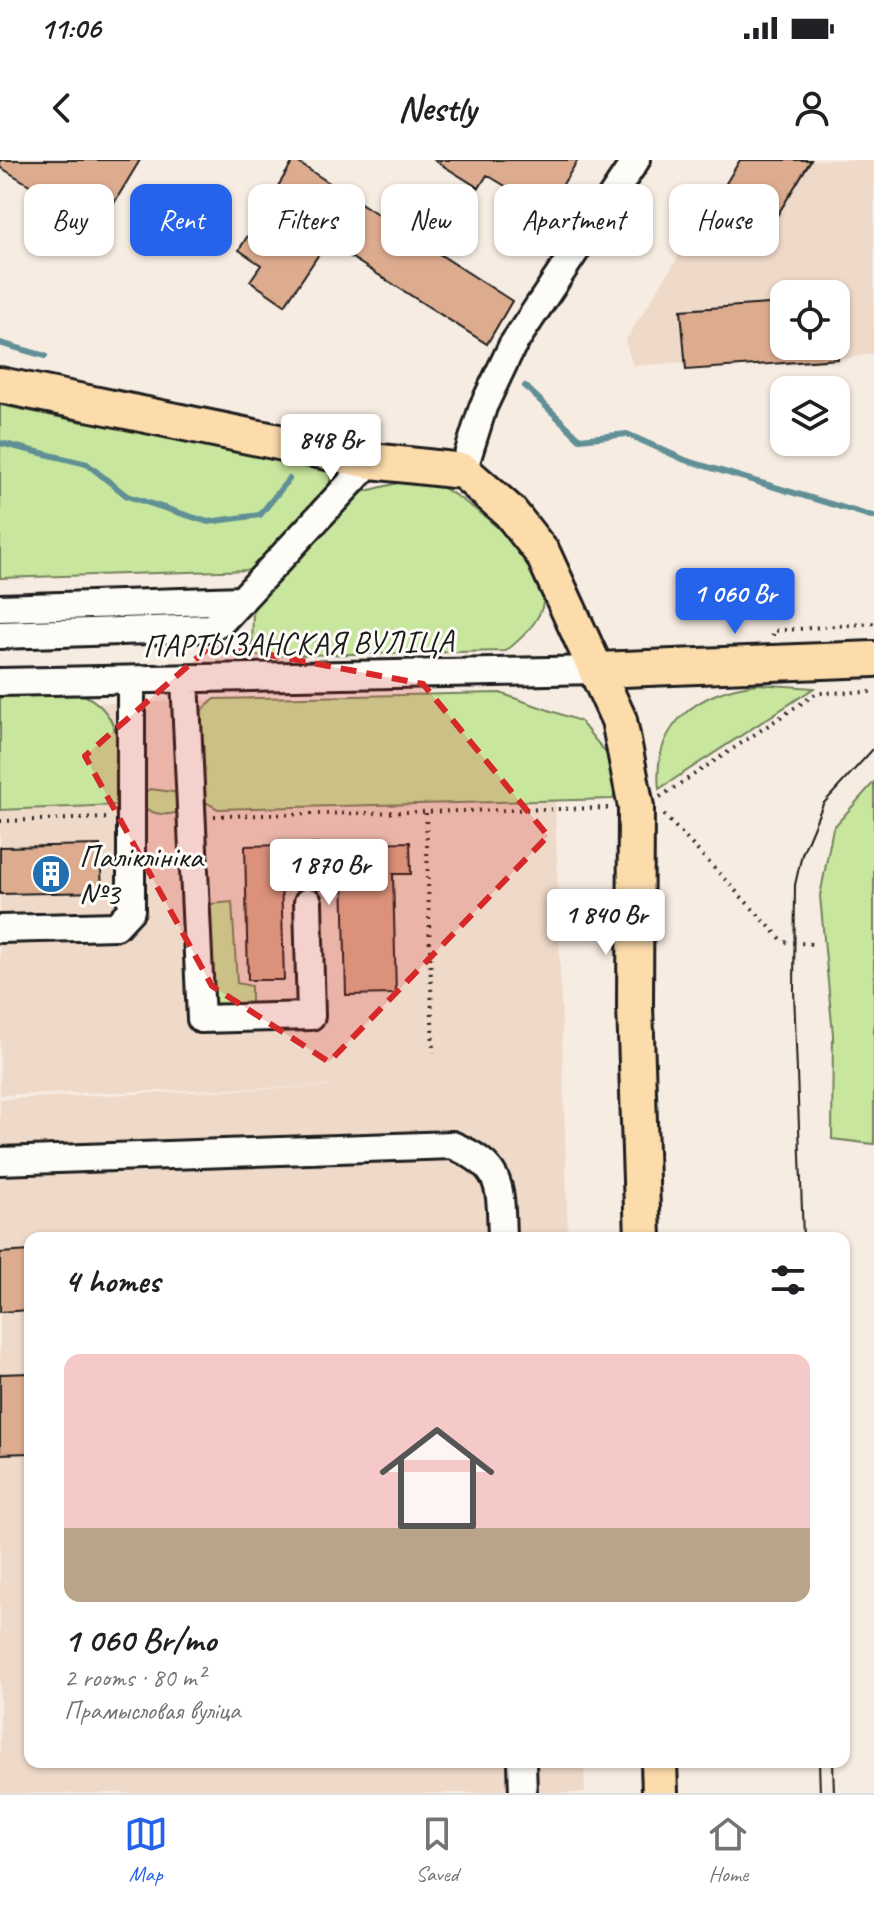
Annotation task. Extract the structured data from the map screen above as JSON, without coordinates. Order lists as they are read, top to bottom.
{
  "streets": {
    "street": ["ПАРТЫЗАНСКАЯ ВУЛІЦА"]
  },
  "places": {
    "building": ["Паліклініка №3"]
  },
  "page": {
    "status": "11:06",
    "header": "Nestly",
    "chip": [
      "Buy",
      "Rent",
      "Filters",
      "New",
      "Apartment",
      "House"
    ],
    "price": [
      "848 Br",
      "1 060 Br",
      "1 870 Br",
      "1 840 Br"
    ],
    "heading": "4 homes",
    "list": [
      {
        "name": "1 060 Br/mo",
        "note": "2 rooms · 80 m² · Прамысловая вуліца"
      }
    ],
    "tabs": ["Map", "Saved", "Home"]
  }
}
